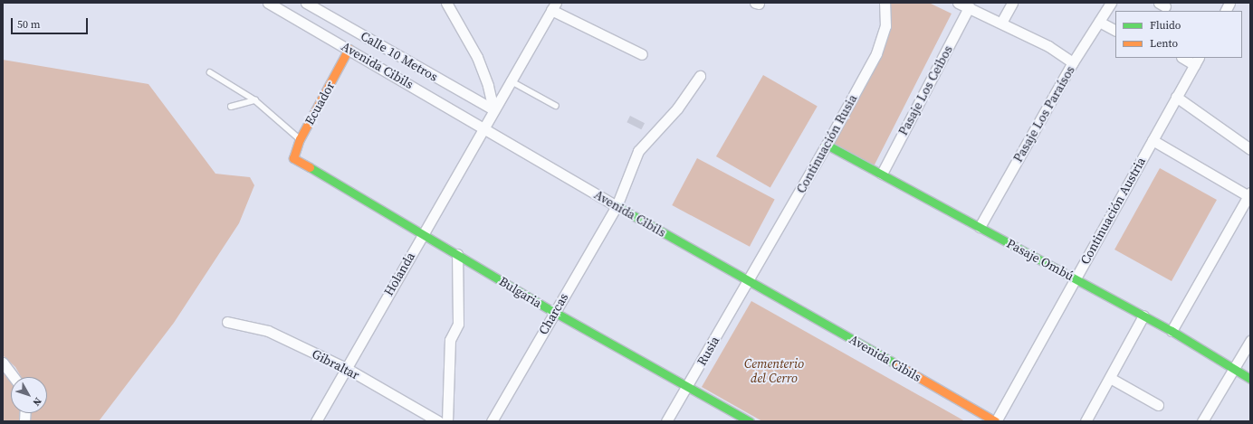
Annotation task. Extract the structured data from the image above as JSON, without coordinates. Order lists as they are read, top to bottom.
{
  "streets": {
    "street": [
      "Calle 10 Metros",
      "Avenida Cibils",
      "Pasaje Los Ceibos",
      "Ecuador",
      "Pasaje Los Paraísos",
      "Continuación Rusia",
      "Continuación Austria",
      "Pasaje Ombú",
      "Holanda",
      "Bulgaria",
      "Charcas",
      "Rusia",
      "Gibraltar"
    ]
  },
  "crossings": [
    ["Calle 10 Metros", "Holanda"],
    ["Avenida Cibils", "Ecuador"],
    ["Avenida Cibils", "Continuación Rusia"],
    ["Avenida Cibils", "Continuación Austria"],
    ["Avenida Cibils", "Holanda"],
    ["Avenida Cibils", "Charcas"],
    ["Avenida Cibils", "Rusia"],
    ["Pasaje Los Ceibos", "Pasaje Ombú"],
    ["Ecuador", "Bulgaria"],
    ["Pasaje Los Paraísos", "Pasaje Ombú"],
    ["Continuación Rusia", "Pasaje Ombú"],
    ["Continuación Rusia", "Rusia"],
    ["Continuación Austria", "Pasaje Ombú"],
    ["Holanda", "Bulgaria"],
    ["Holanda", "Gibraltar"],
    ["Bulgaria", "Charcas"],
    ["Bulgaria", "Rusia"]
  ],
  "parks": ["Cementerio del Cerro"],
  "legend": ["Fluido", "Lento"],
  "scale_bar": "50 m",
  "north": "bottom right"
}
